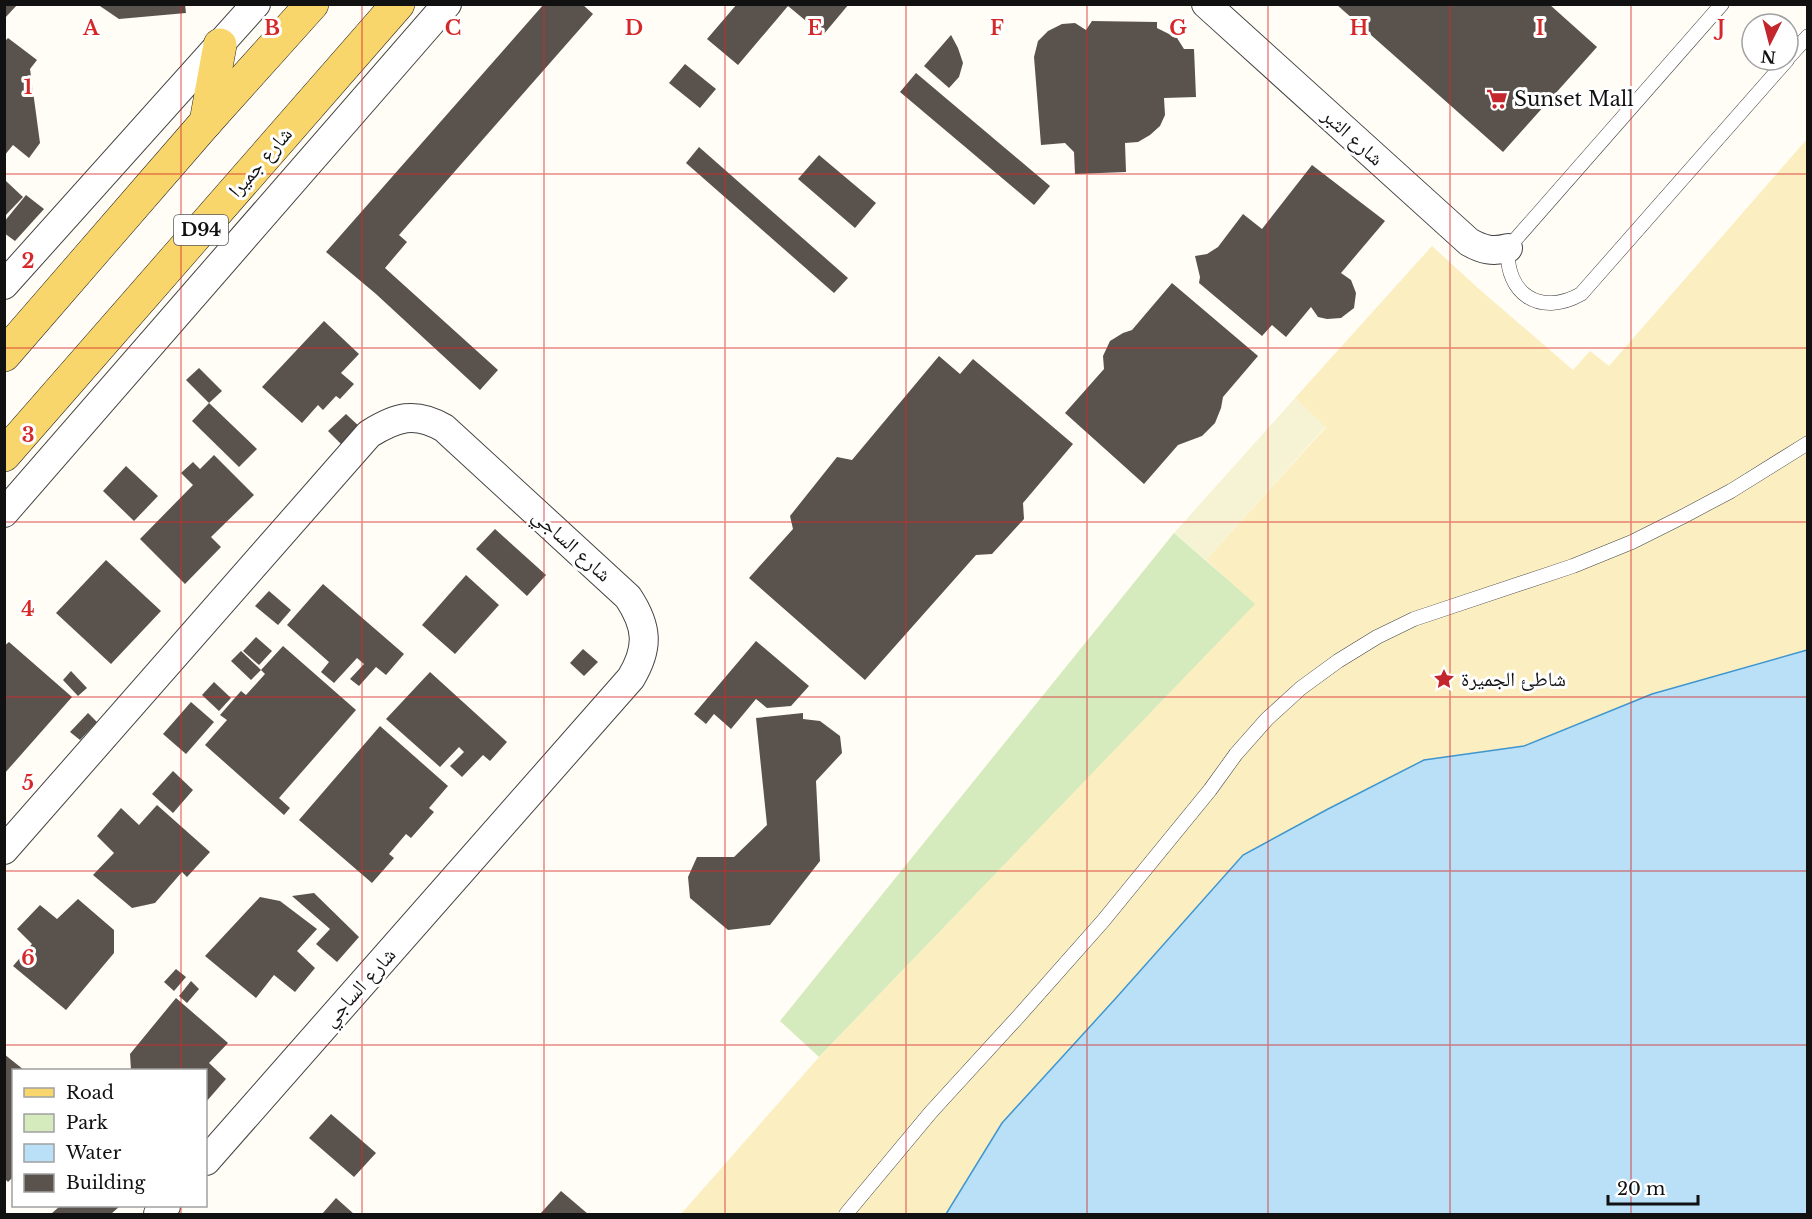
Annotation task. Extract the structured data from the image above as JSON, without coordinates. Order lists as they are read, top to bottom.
{
  "streets": {
    "main road": ["شارع جميرا", "D94"],
    "street": ["شارع الثبر", "شارع الساجي"]
  },
  "places": {
    "supermarket": ["Sunset Mall"],
    "place": ["شاطئ الجميرة"]
  },
  "legend": [
    "Road",
    "Park",
    "Water",
    "Building"
  ],
  "scale_bar": "20 m",
  "north": "bottom",
  "grid": {
    "columns": [
      "A",
      "B",
      "C",
      "D",
      "E",
      "F",
      "G",
      "H",
      "I",
      "J"
    ],
    "rows": [
      "1",
      "2",
      "3",
      "4",
      "5",
      "6"
    ]
  }
}
